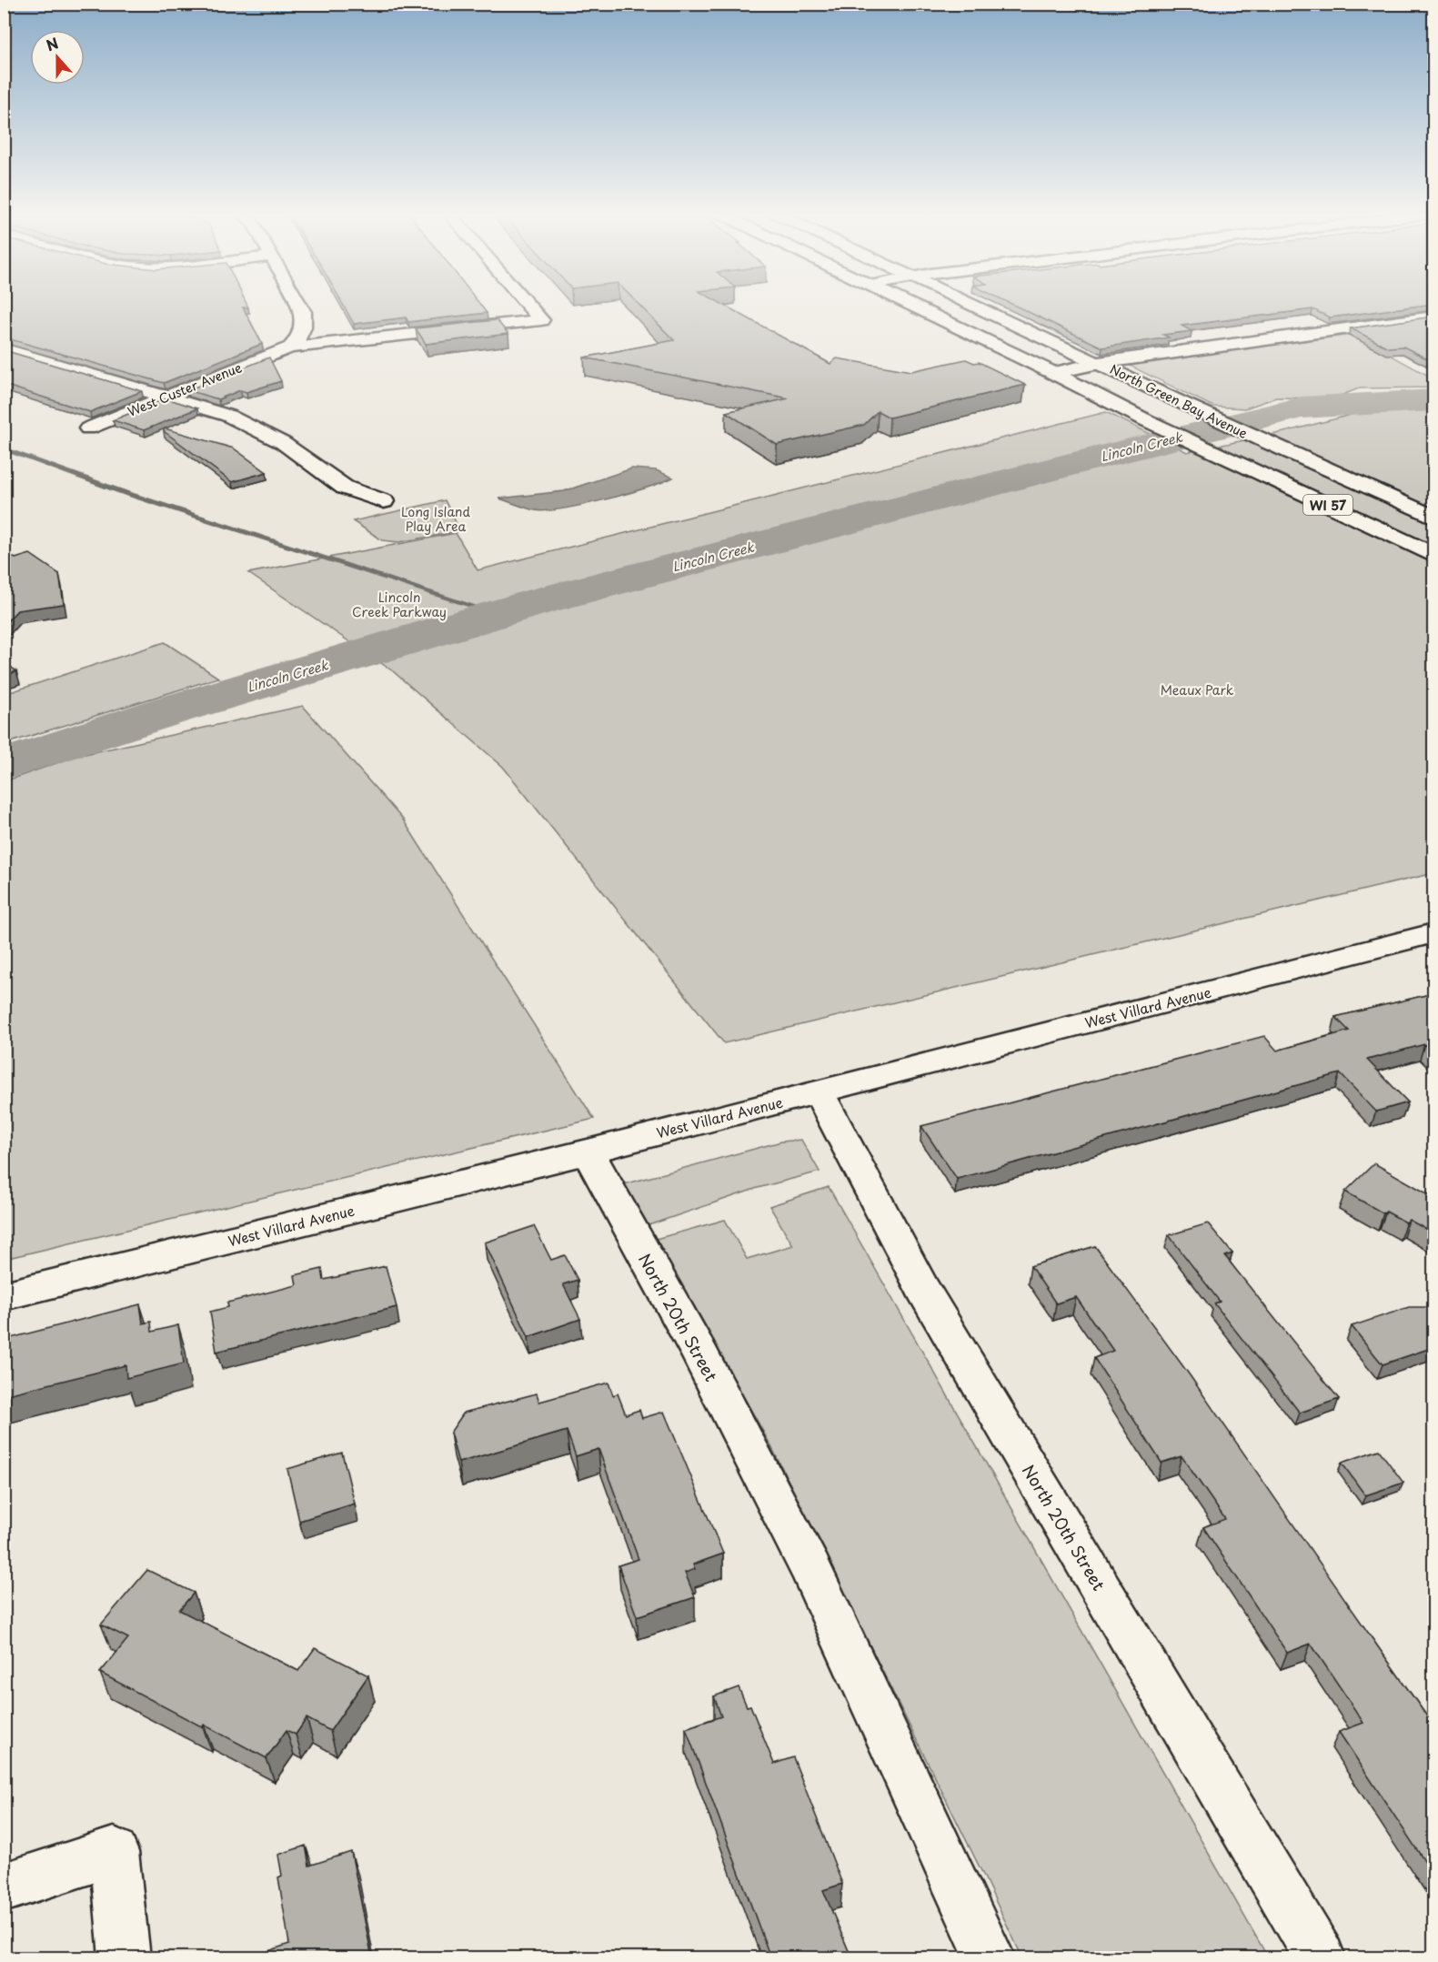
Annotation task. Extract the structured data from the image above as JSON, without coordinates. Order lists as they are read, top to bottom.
{
  "streets": {
    "street": [
      "West Custer Avenue",
      "North Green Bay Avenue",
      "WI 57",
      "West Villard Avenue",
      "North 20th Street"
    ]
  },
  "crossings": [
    ["West Villard Avenue", "North 20th Street"]
  ],
  "water": ["Lincoln Creek"],
  "parks": ["Long Island Play Area", "Lincoln Creek Parkway", "Meaux Park"],
  "north": "top"
}
